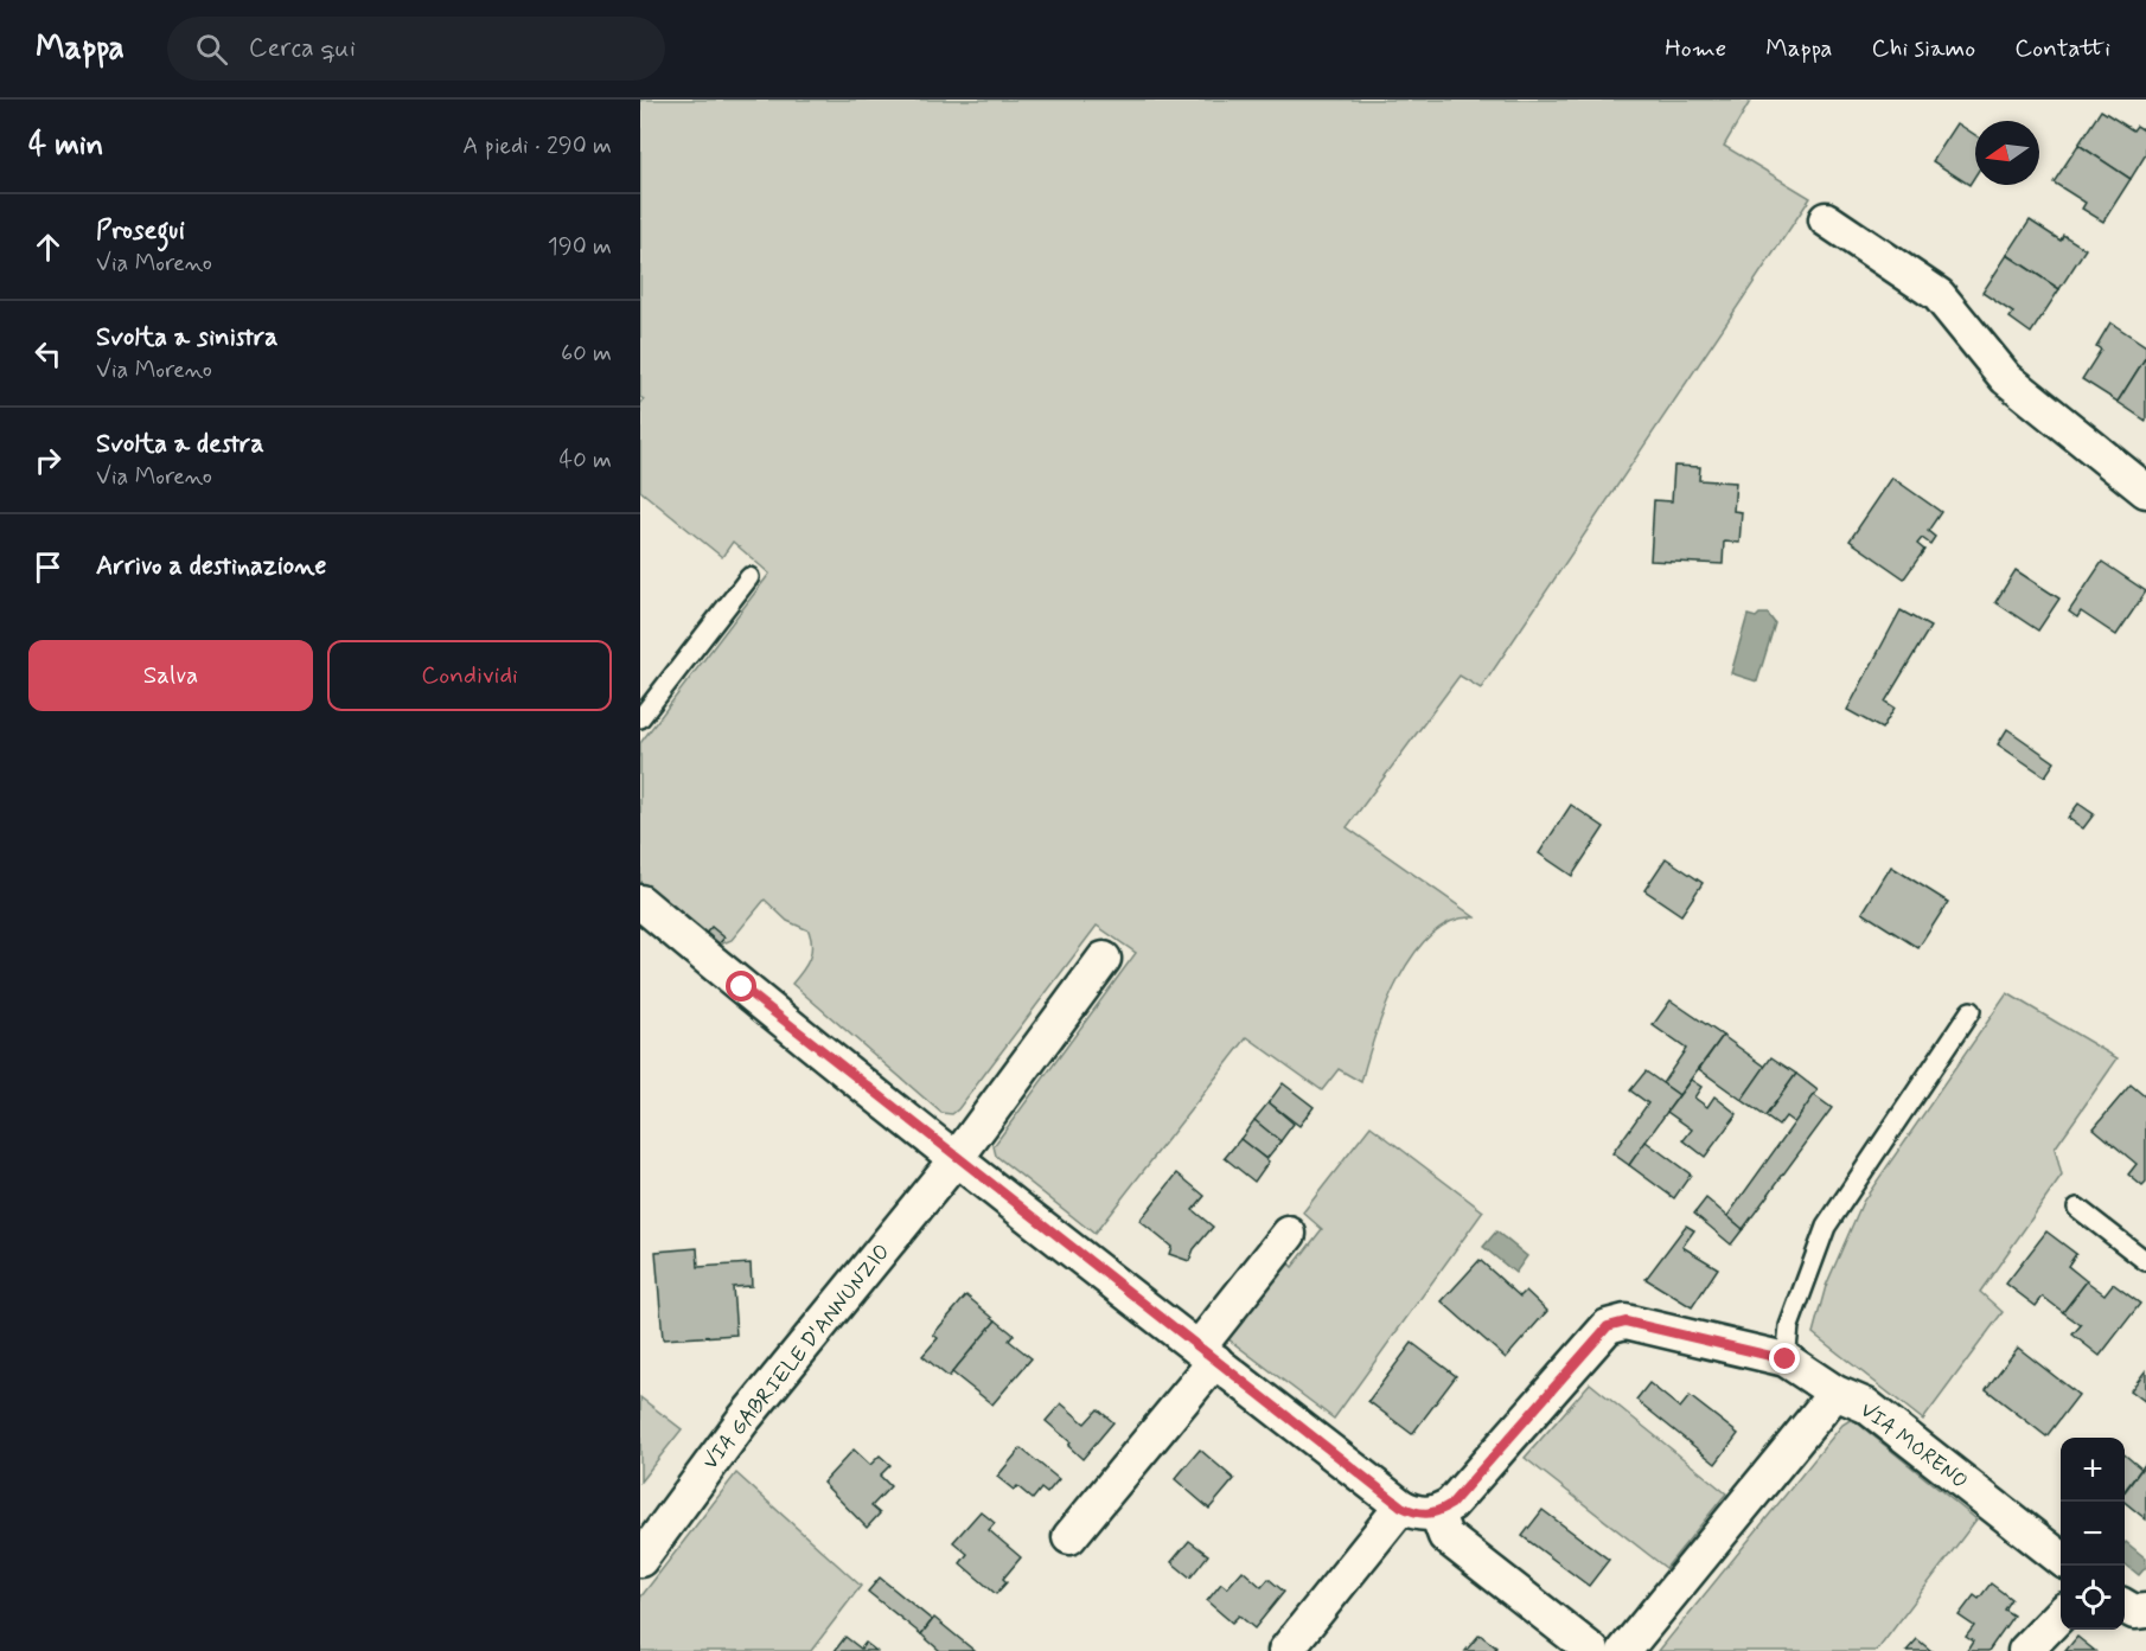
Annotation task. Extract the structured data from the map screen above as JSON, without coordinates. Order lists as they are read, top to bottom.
{
  "streets": {
    "street": ["VIA GABRIELE D'ANNUNZIO", "VIA MORENO"]
  },
  "north": "left",
  "page": {
    "header": "Mappa",
    "search": "Cerca qui",
    "nav": [
      "Home",
      "Mappa",
      "Chi siamo",
      "Contatti"
    ],
    "heading": ["4 min", "A piedi · 290 m"],
    "list": [
      ["Prosegui", "Via Moreno", "190 m"],
      ["Svolta a sinistra", "Via Moreno", "60 m"],
      ["Svolta a destra", "Via Moreno", "40 m"],
      "Arrivo a destinazione"
    ],
    "buttons": ["Salva", "Condividi"],
    "map_buttons": ["+", "−"]
  }
}
